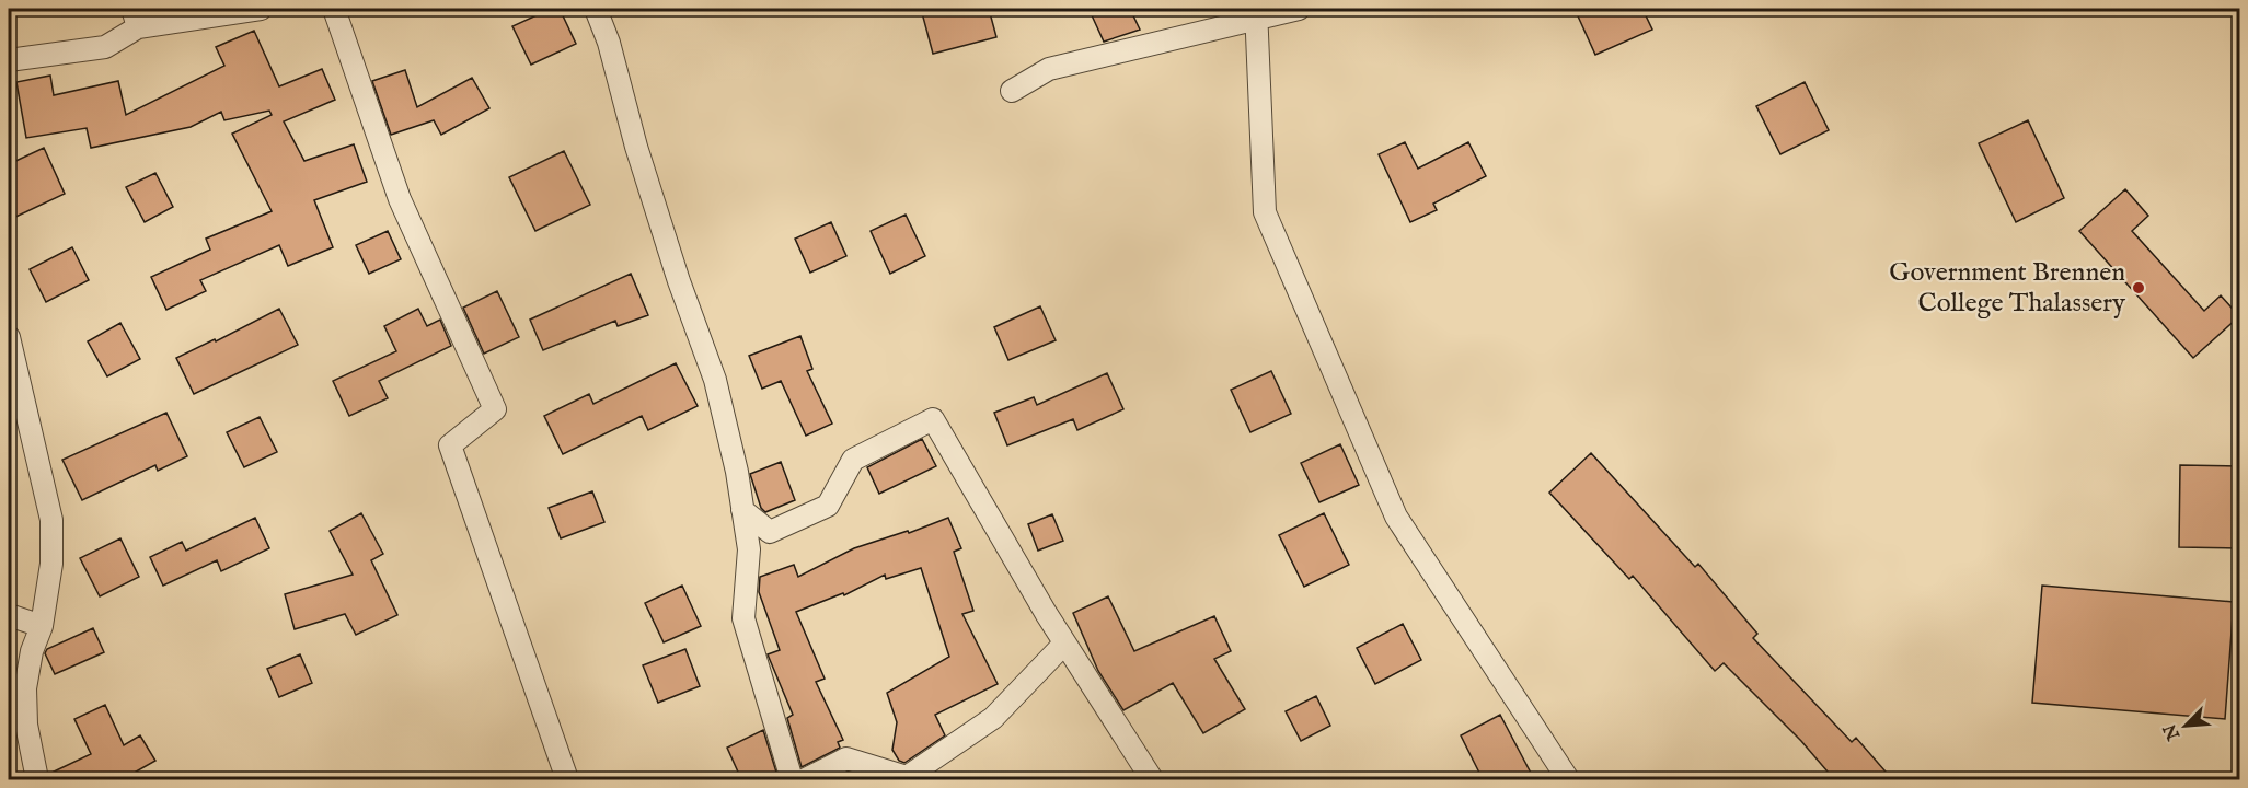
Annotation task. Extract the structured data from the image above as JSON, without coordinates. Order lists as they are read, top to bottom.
{
  "places": ["Government Brennen College Thalassery"],
  "north": "bottom left"
}
